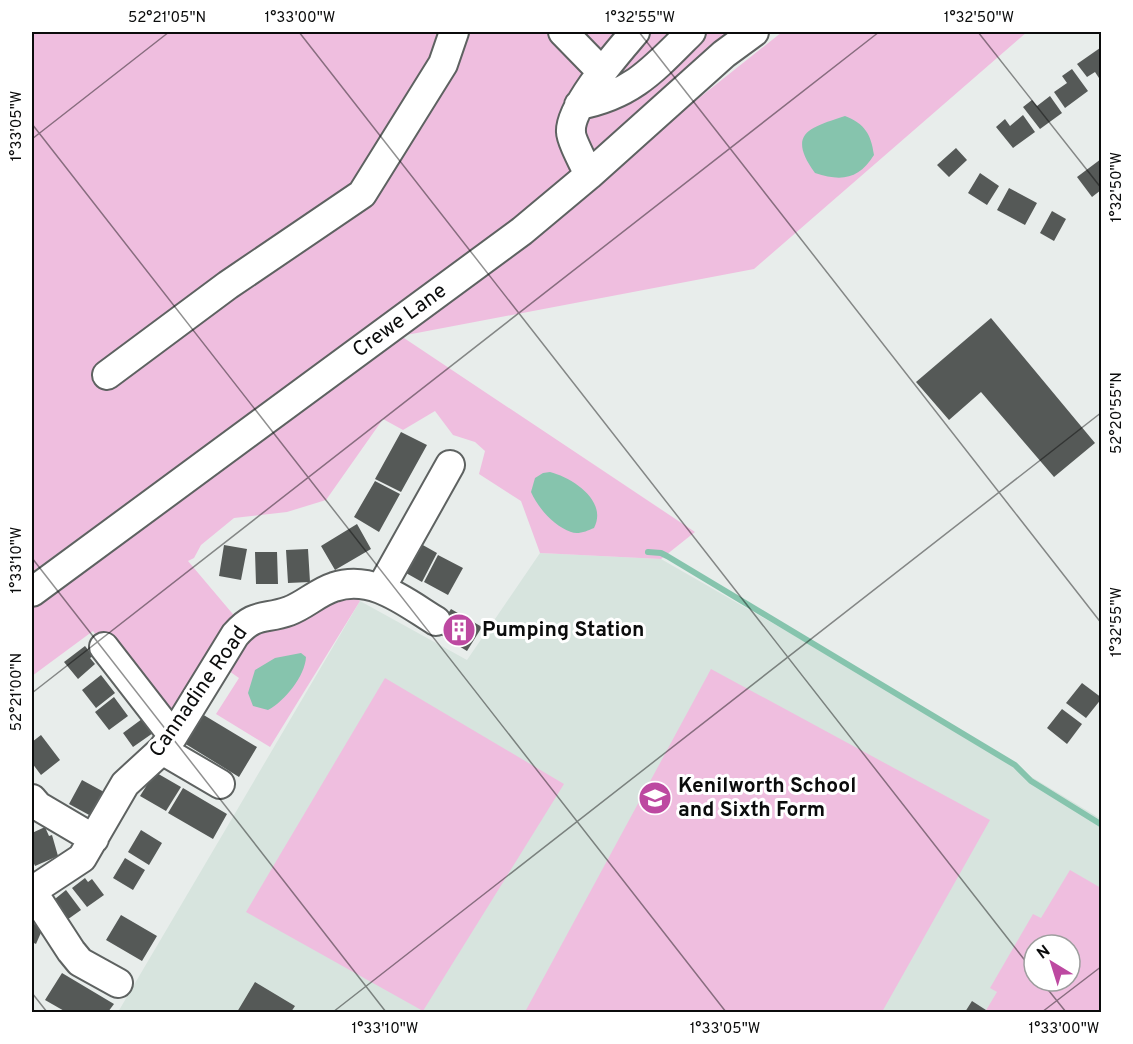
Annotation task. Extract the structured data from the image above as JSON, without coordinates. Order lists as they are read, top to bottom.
{
  "streets": {
    "street": ["Crewe Lane", "Cannadine Road"]
  },
  "places": {
    "building": ["Pumping Station"],
    "school or university": ["Kenilworth School and Sixth Form"]
  },
  "north": "top left",
  "coordinates": [
    "52°21'05\"N",
    "1°33'00\"W",
    "1°32'55\"W",
    "1°32'50\"W",
    "1°33'05\"W",
    "52°20'55\"N",
    "1°33'10\"W",
    "52°21'00\"N"
  ]
}
